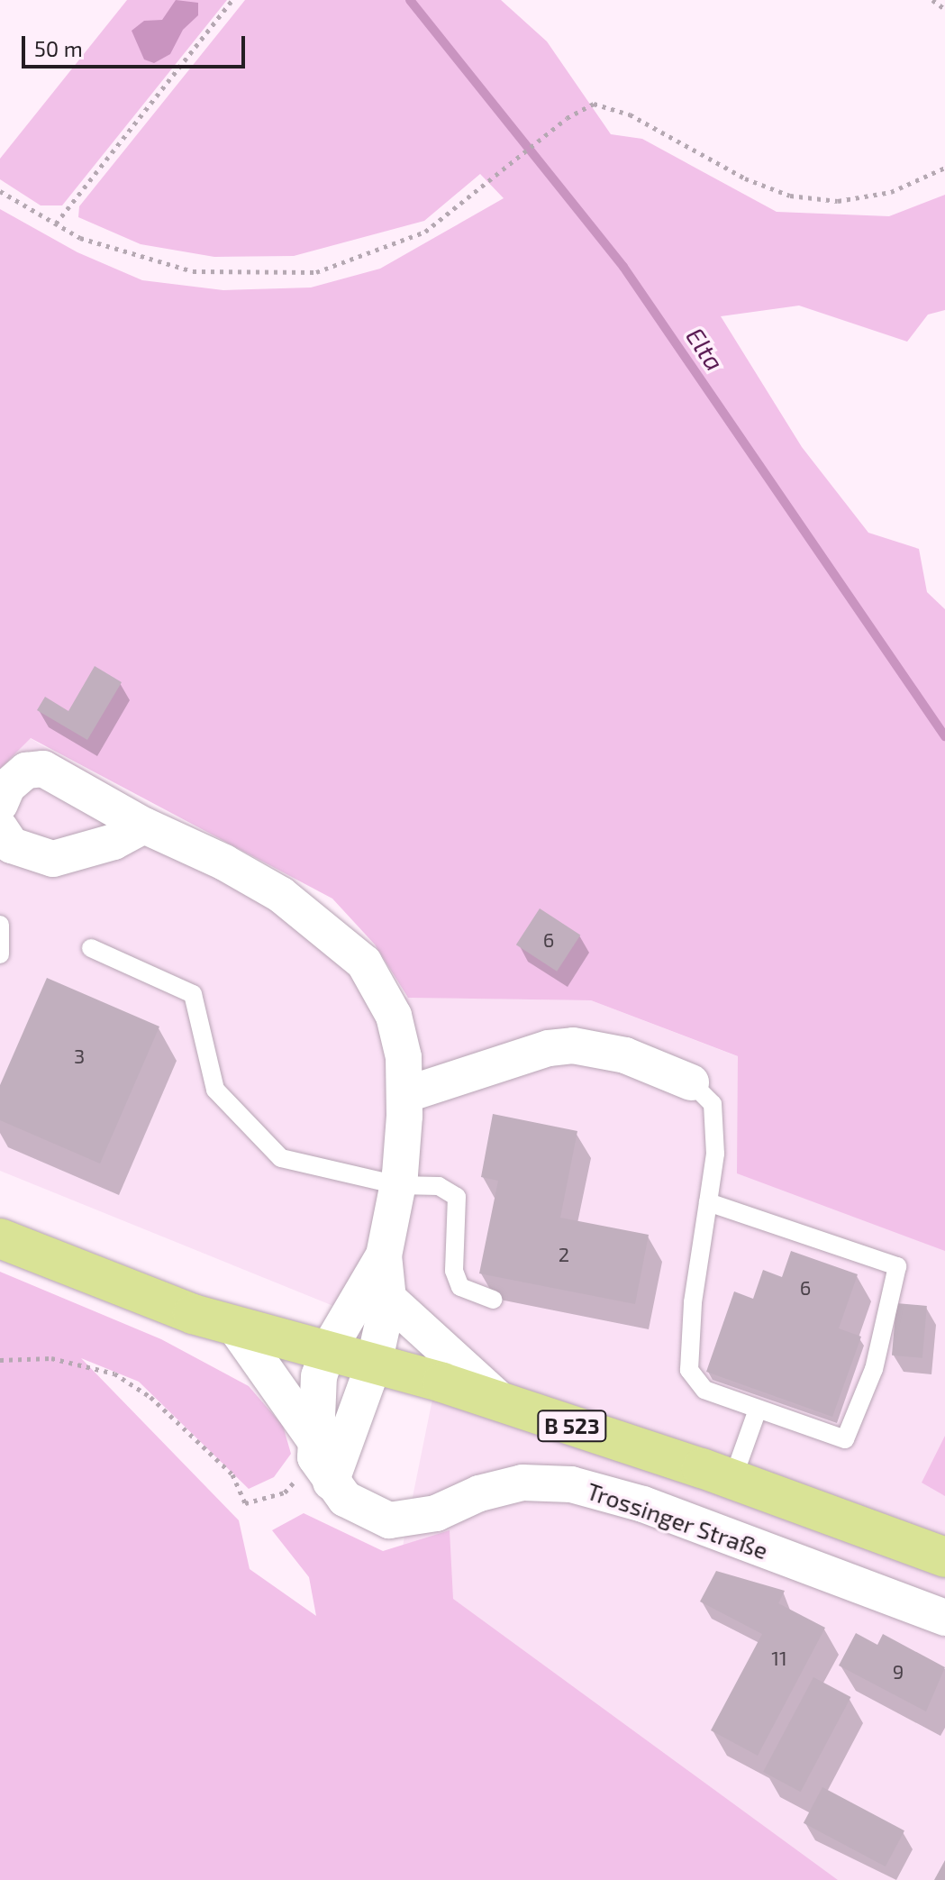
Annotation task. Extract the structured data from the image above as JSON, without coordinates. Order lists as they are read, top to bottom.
{
  "streets": {
    "main road": ["B 523"],
    "street": ["Trossinger Straße"]
  },
  "crossings": [
    ["B 523", "Trossinger Straße"]
  ],
  "water": ["Elta"],
  "house_numbers": [
    "6",
    "3",
    "2",
    "6",
    "11",
    "9"
  ],
  "scale_bar": "50 m"
}
